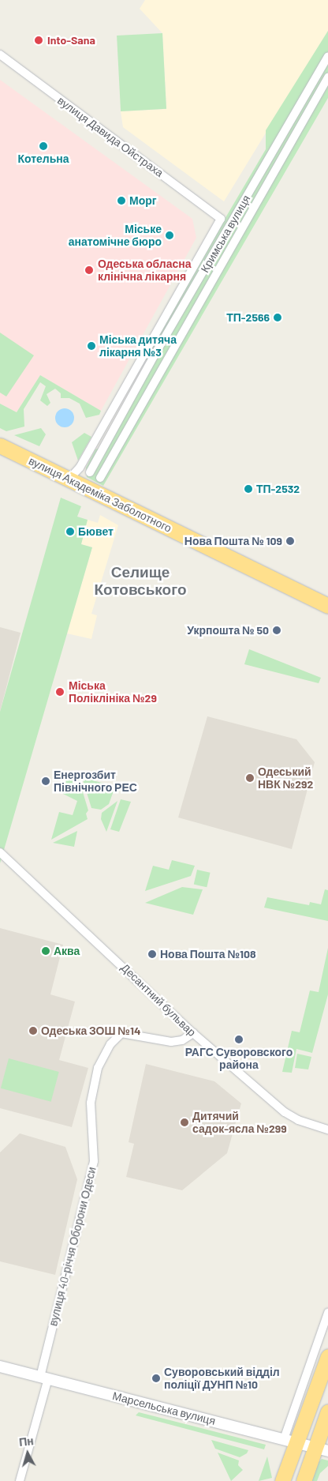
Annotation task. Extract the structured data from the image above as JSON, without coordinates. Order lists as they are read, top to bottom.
{
  "streets": {
    "highway": ["вулиця Академіка Заболотного"],
    "street": [
      "вулиця Давида Ойстраха",
      "Кримська вулиця",
      "Десантний бульвар",
      "вулиця 40-річчя Оборони Одеси",
      "Марсельська вулиця"
    ]
  },
  "crossings": [
    ["вулиця Давида Ойстраха", "Кримська вулиця"],
    ["Кримська вулиця", "вулиця Академіка Заболотного"],
    ["Десантний бульвар", "вулиця 40-річчя Оборони Одеси"],
    ["вулиця 40-річчя Оборони Одеси", "Марсельська вулиця"]
  ],
  "districts": ["Селище Котовського"],
  "places": [
    "Into-Sana",
    "Котельна",
    "Морг",
    "Міське анатомічне бюро",
    "Одеська обласна клінічна лікарня",
    "ТП-2566",
    "Міська дитяча лікарня №3",
    "ТП-2532",
    "Бювет",
    "Нова Пошта № 109",
    "Укрпошта № 50",
    "Міська Поліклініка №29",
    "Одеський НВК №292",
    "Енергозбит Північного РЕС",
    "Аква",
    "Нова Пошта №108",
    "Одеська ЗОШ №14",
    "РАГС Суворовского района",
    "Дитячий садок-ясла №299",
    "Суворовський відділ поліції ДУНП №10"
  ],
  "north": "top"
}
